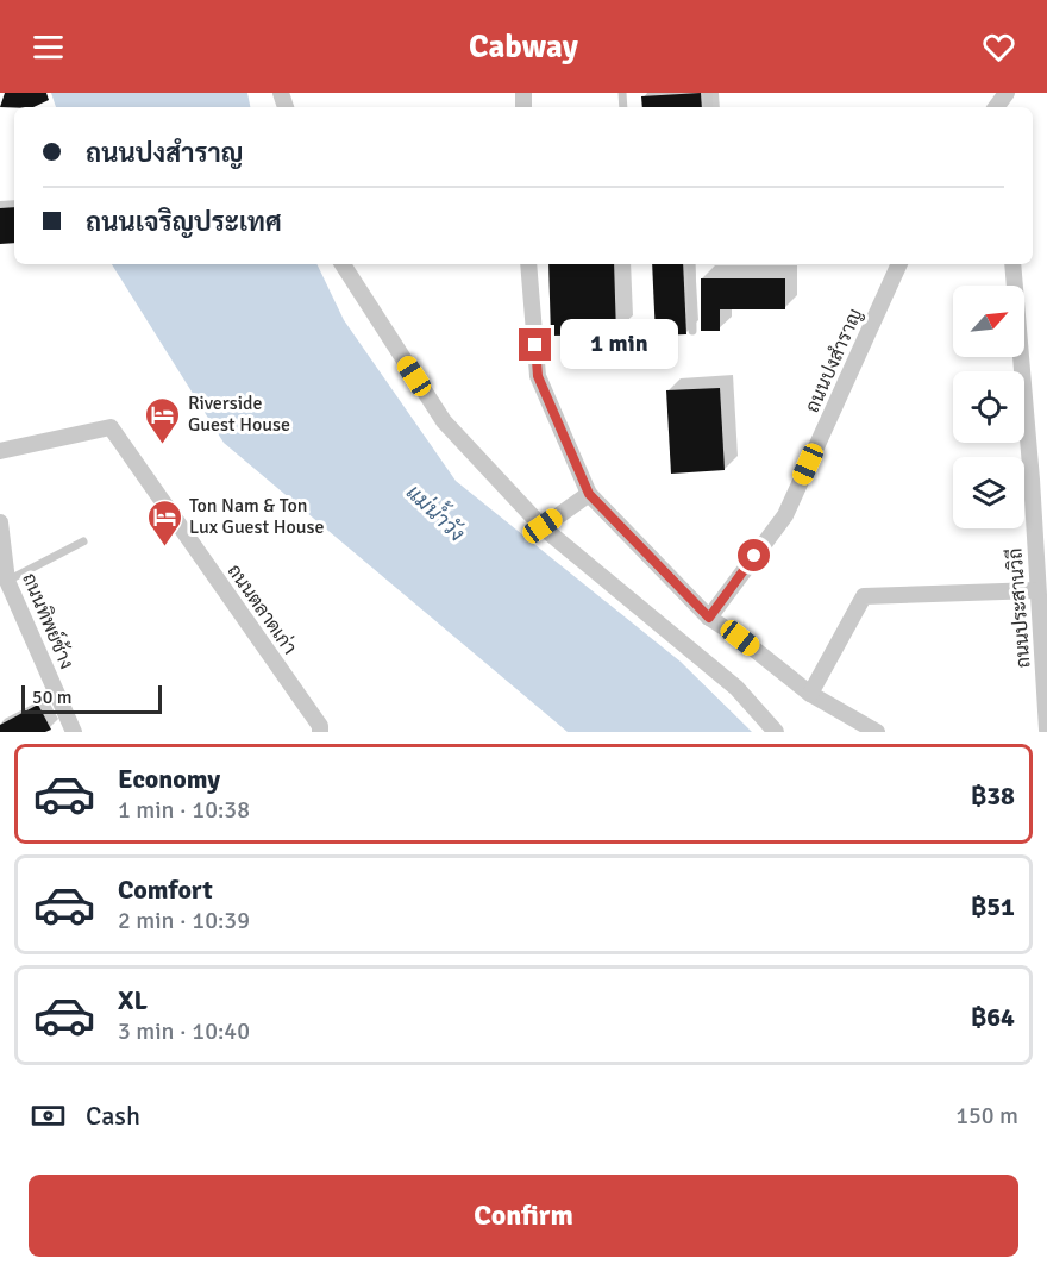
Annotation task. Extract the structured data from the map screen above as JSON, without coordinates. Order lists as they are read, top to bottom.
{
  "streets": {
    "street": [
      "ถนนปงสำราญ",
      "ถนนประสานวิถี",
      "ถนนตลาดเก่า",
      "ถนนทิพย์ช้าง"
    ]
  },
  "water": ["แม่น้ำวัง"],
  "places": {
    "hotel": ["Riverside Guest House", "Ton Nam & Ton Lux Guest House"]
  },
  "scale_bar": "50 m",
  "north": "top right",
  "page": {
    "header": "Cabway",
    "banner": ["ถนนปงสำราญ", "ถนนเจริญประเทศ"],
    "bubble": "1 min",
    "scale": "50 m",
    "list": [
      {
        "name": "Economy",
        "note": "1 min · 10:38",
        "value": "฿38"
      },
      {
        "name": "Comfort",
        "note": "2 min · 10:39",
        "value": "฿51"
      },
      {
        "name": "XL",
        "note": "3 min · 10:40",
        "value": "฿64"
      }
    ],
    "pay": ["Cash", "150 m"],
    "buttons": "Confirm"
  }
}
